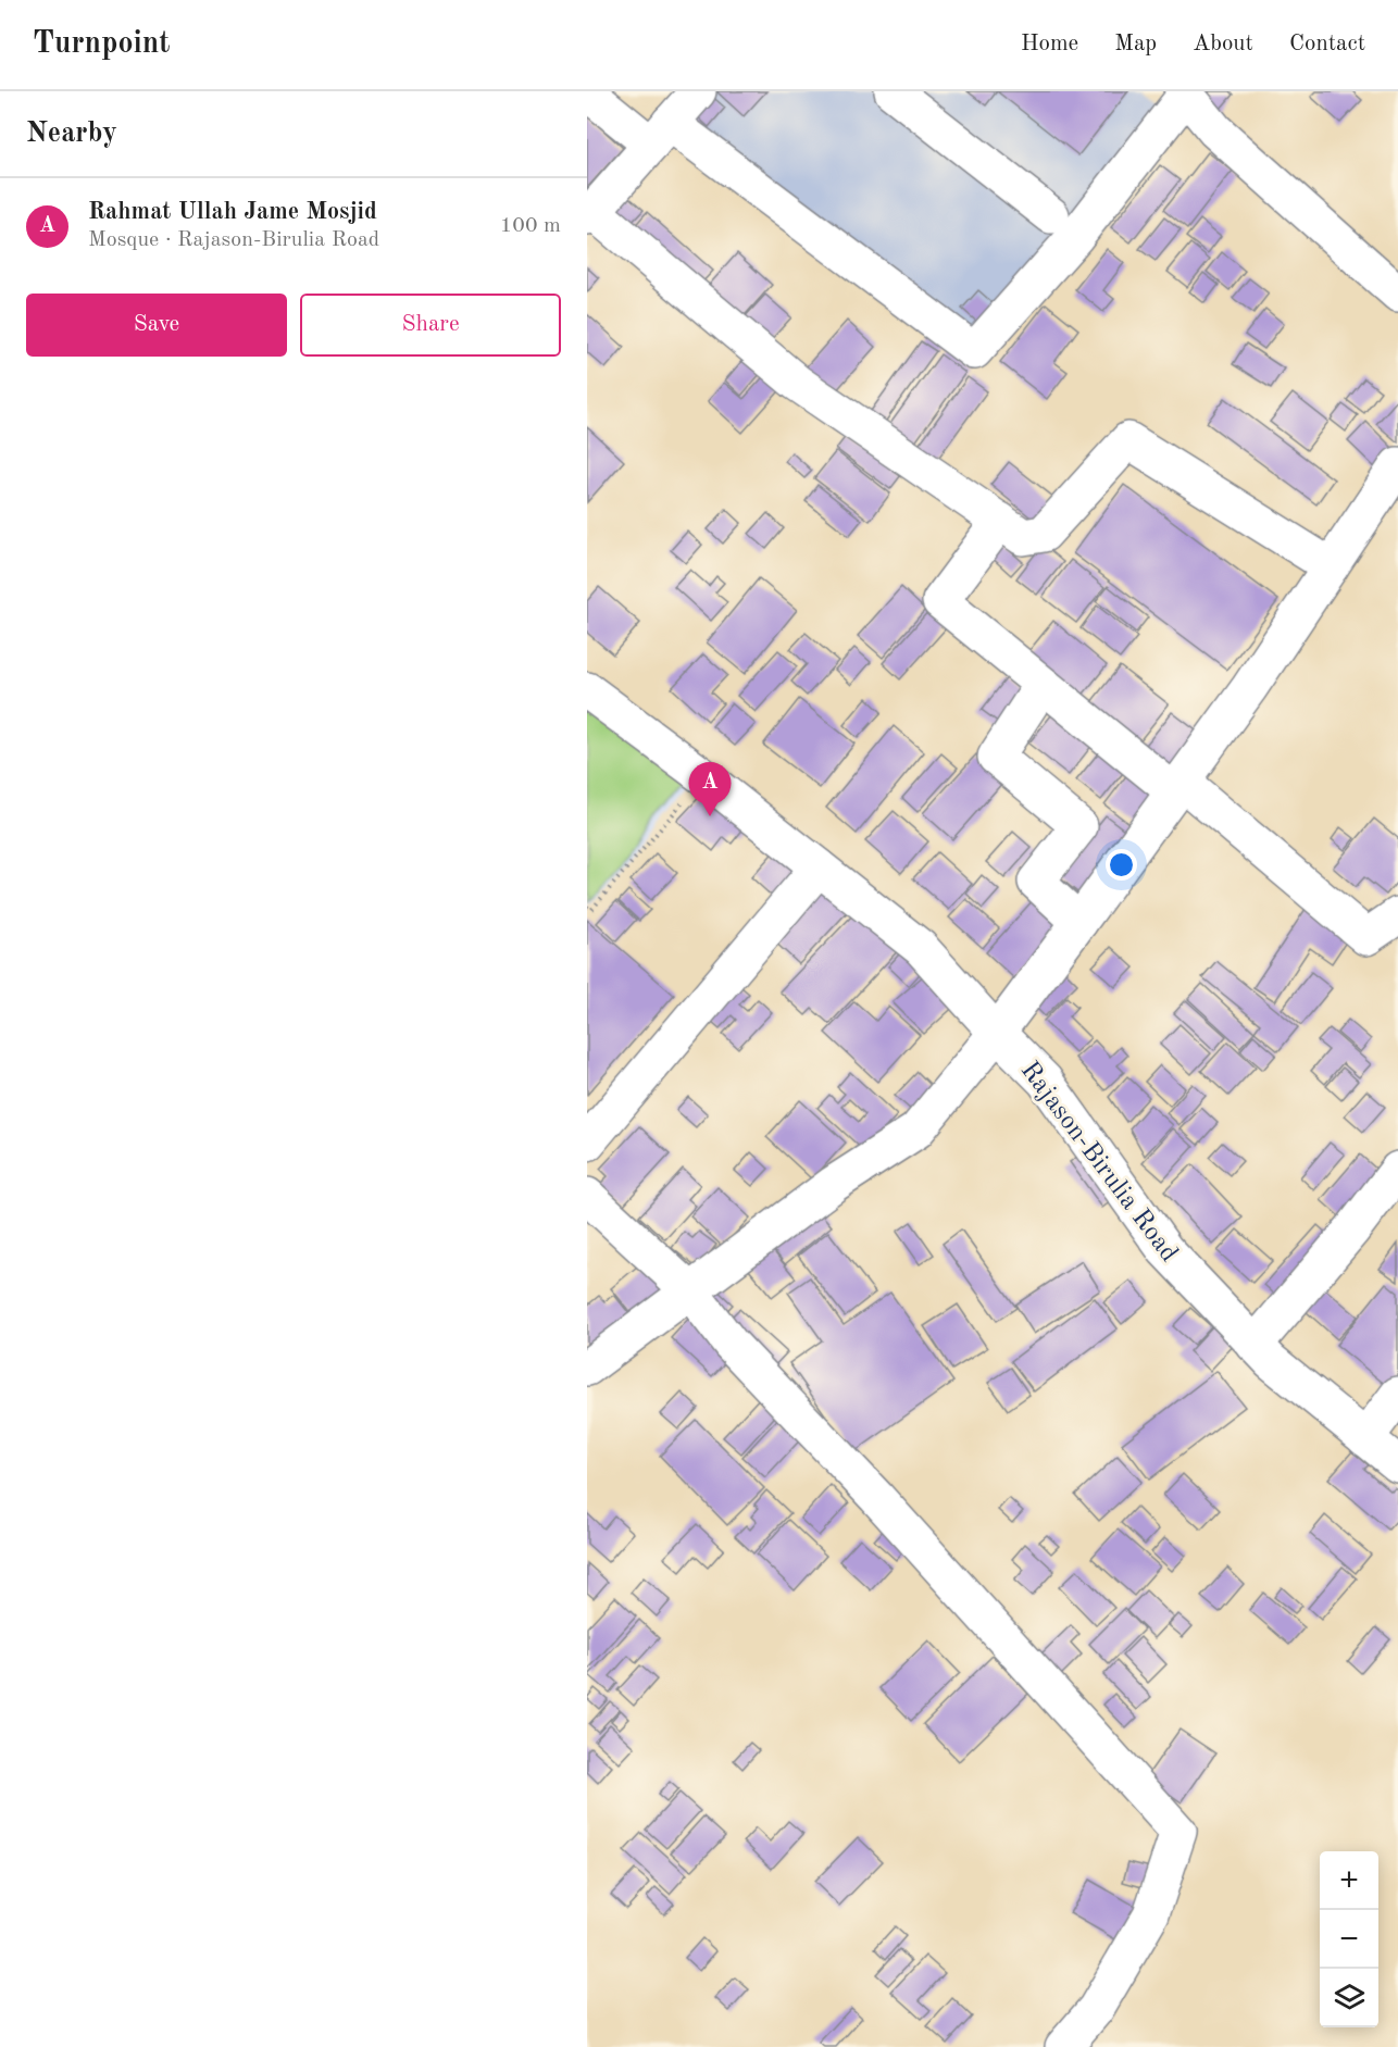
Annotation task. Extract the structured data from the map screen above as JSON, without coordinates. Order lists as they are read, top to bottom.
{
  "streets": {
    "street": ["Rajason-Birulia Road"]
  },
  "page": {
    "header": "Turnpoint",
    "nav": [
      "Home",
      "Map",
      "About",
      "Contact"
    ],
    "heading": "Nearby",
    "list": [
      {
        "mark": "A",
        "name": "Rahmat Ullah Jame Mosjid",
        "note": "Mosque · Rajason-Birulia Road",
        "value": "100 m"
      }
    ],
    "buttons": ["Save", "Share"],
    "pins": "A",
    "map_buttons": ["+", "−"]
  }
}
